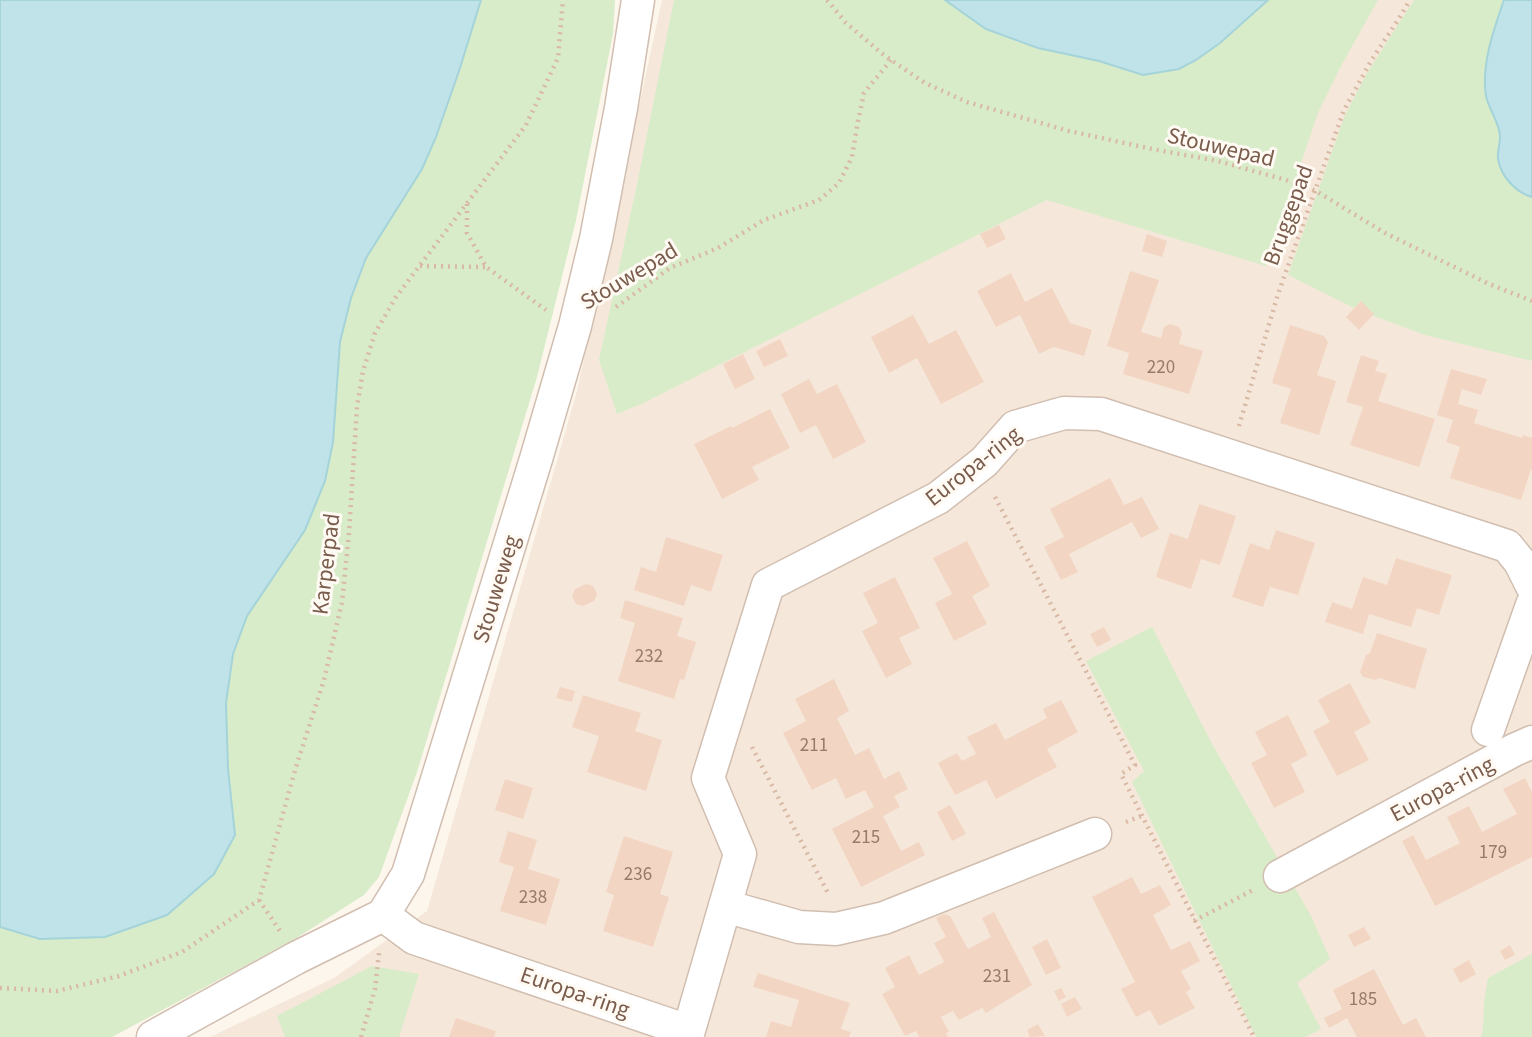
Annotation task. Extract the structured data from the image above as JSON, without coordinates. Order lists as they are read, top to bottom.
{
  "streets": {
    "street": ["Europa-ring", "Stouweweg"],
    "path": ["Stouwepad", "Bruggepad", "Karperpad"]
  },
  "crossings": [
    ["Stouwepad", "Bruggepad"],
    ["Stouwepad", "Stouweweg"],
    ["Bruggepad", "Europa-ring"],
    ["Europa-ring", "Stouweweg"]
  ],
  "house_numbers": [
    "220",
    "232",
    "211",
    "215",
    "179",
    "236",
    "238",
    "231",
    "185"
  ]
}
